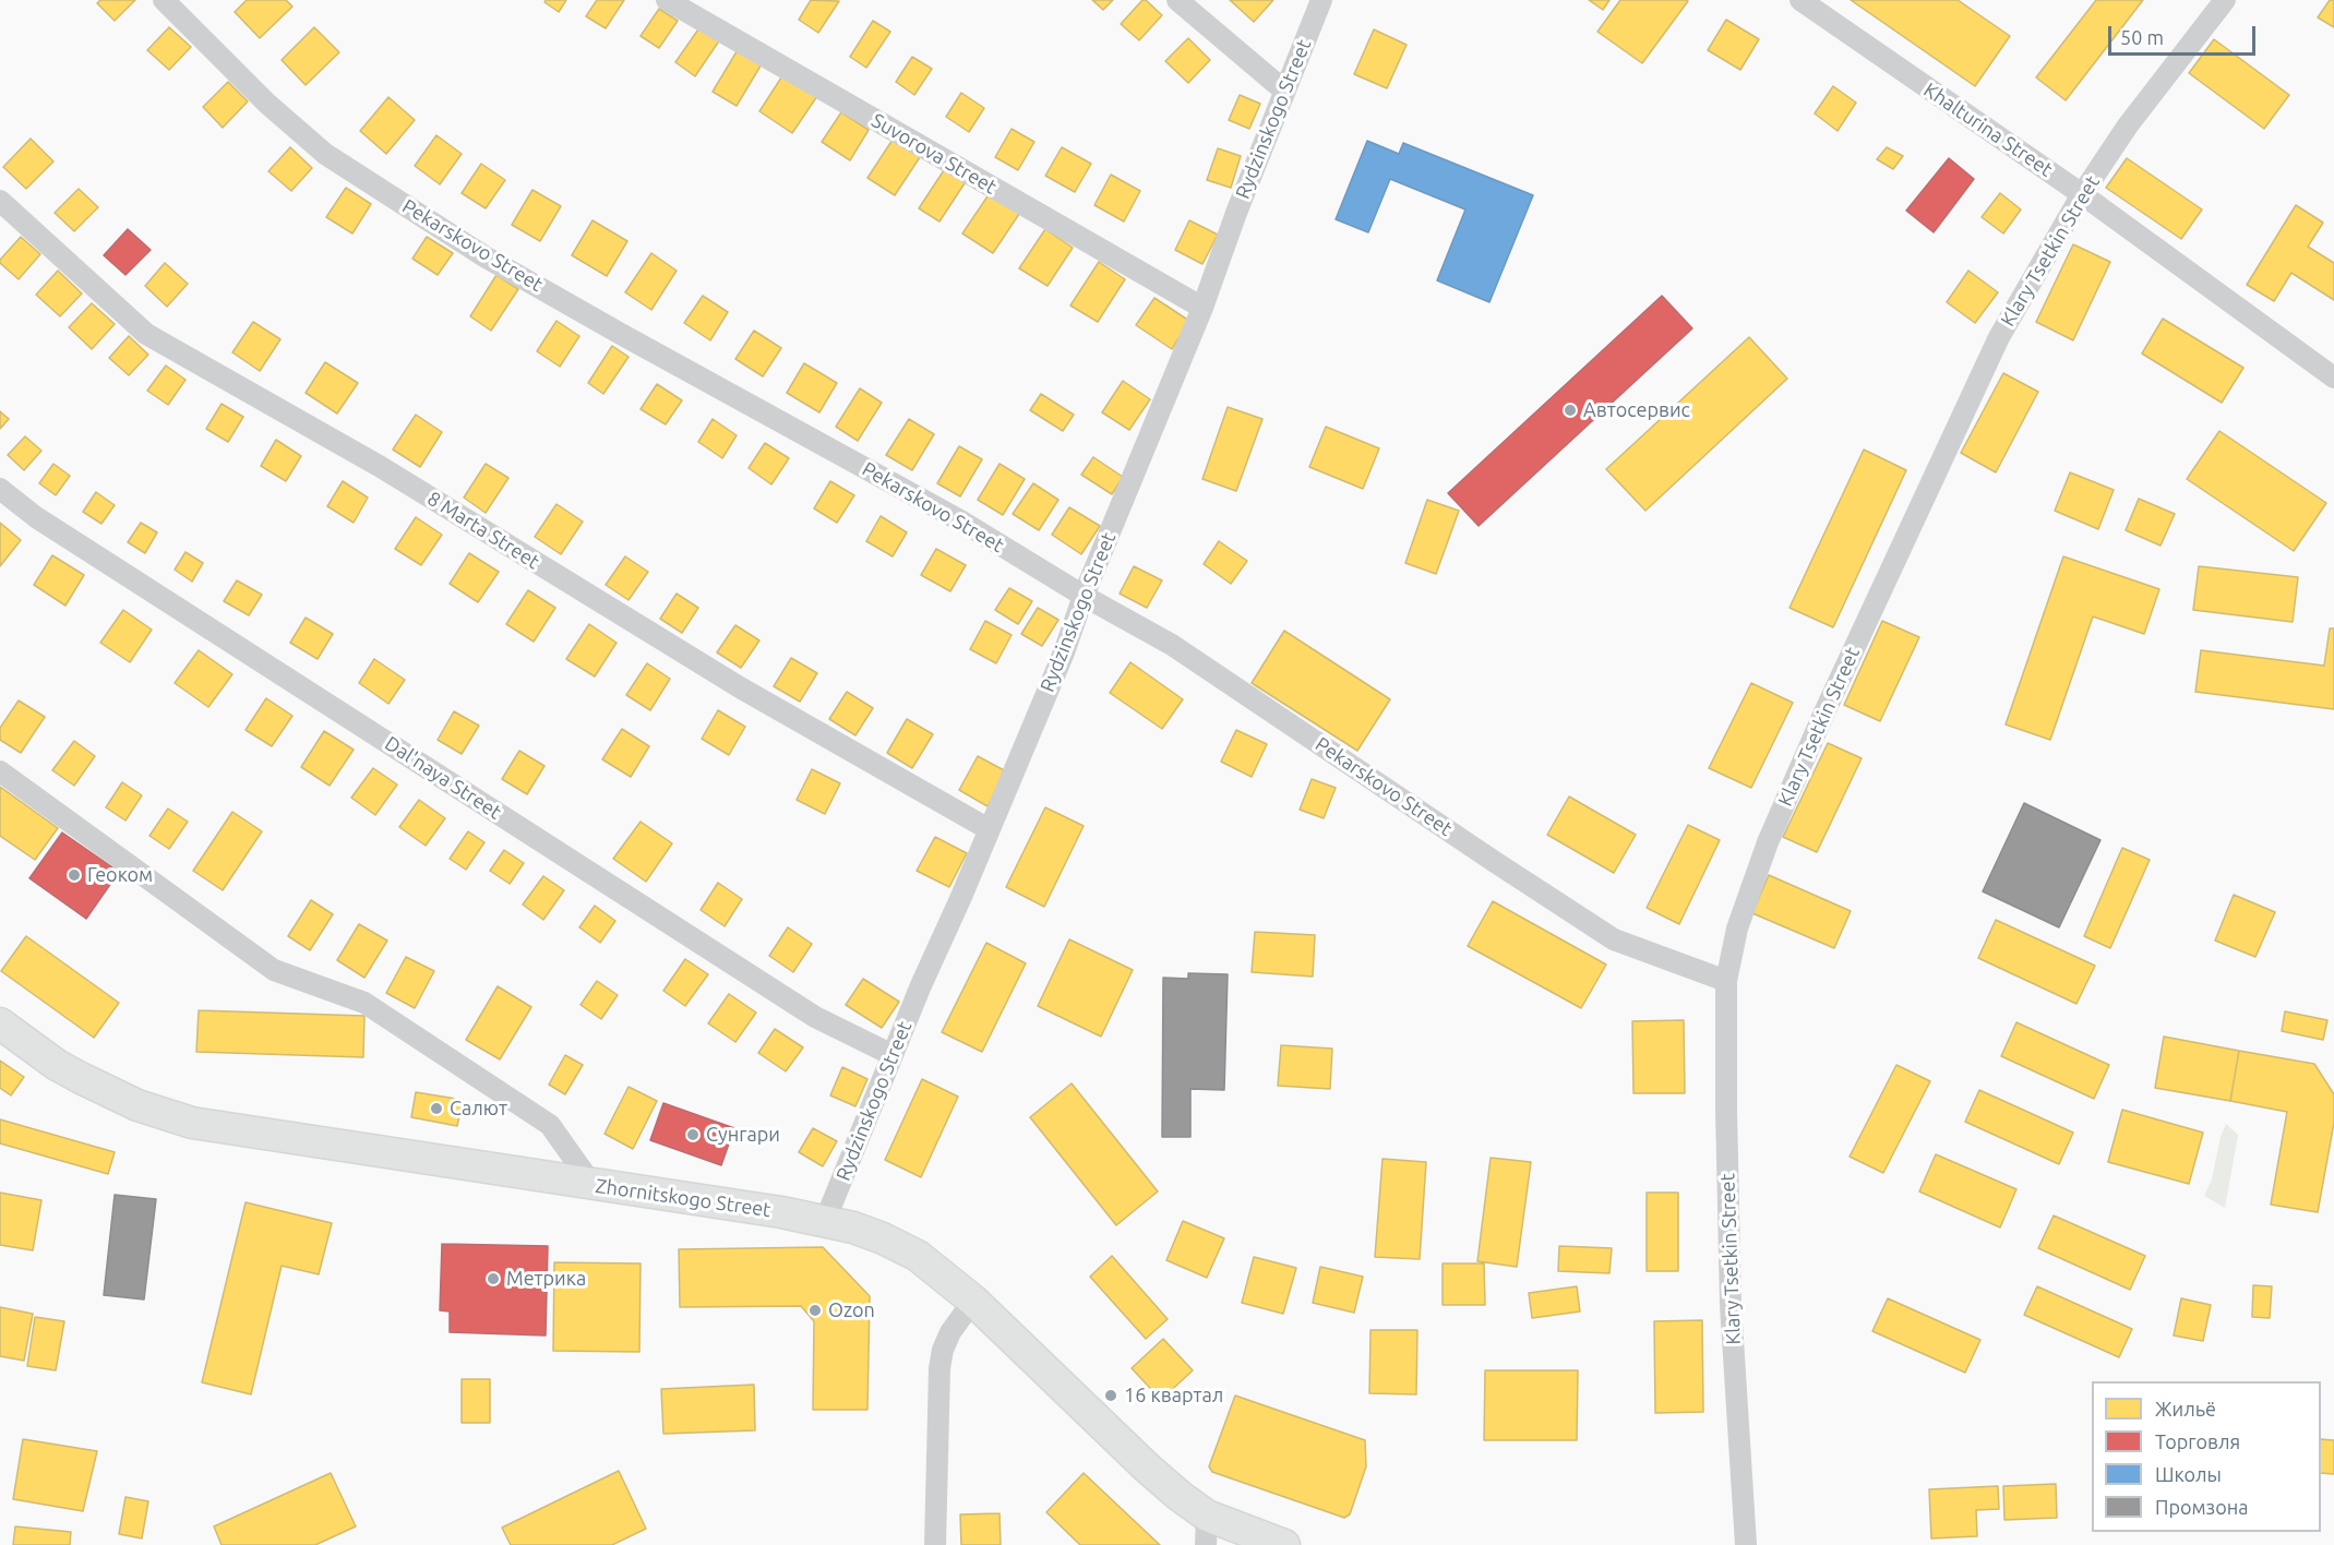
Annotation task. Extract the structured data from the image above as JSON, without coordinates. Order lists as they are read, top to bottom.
{
  "streets": {
    "main road": ["Zhornitskogo Street"],
    "street": [
      "Rydzinskogo Street",
      "Khalturina Street",
      "Suvorova Street",
      "Pekarskovo Street",
      "Klary Tsetkin Street",
      "8 Marta Street",
      "Dal'naya Street"
    ]
  },
  "crossings": [
    ["Rydzinskogo Street", "Suvorova Street"],
    ["Rydzinskogo Street", "Pekarskovo Street"],
    ["Rydzinskogo Street", "8 Marta Street"],
    ["Rydzinskogo Street", "Dal'naya Street"],
    ["Rydzinskogo Street", "Zhornitskogo Street"],
    ["Khalturina Street", "Klary Tsetkin Street"],
    ["Pekarskovo Street", "Klary Tsetkin Street"]
  ],
  "places": [
    "Автосервис",
    "Геоком",
    "Салют",
    "Сунгари",
    "Метрика",
    "Ozon",
    "16 квартал"
  ],
  "legend": [
    "Жильё",
    "Торговля",
    "Школы",
    "Промзона"
  ],
  "scale_bar": "50 m"
}
